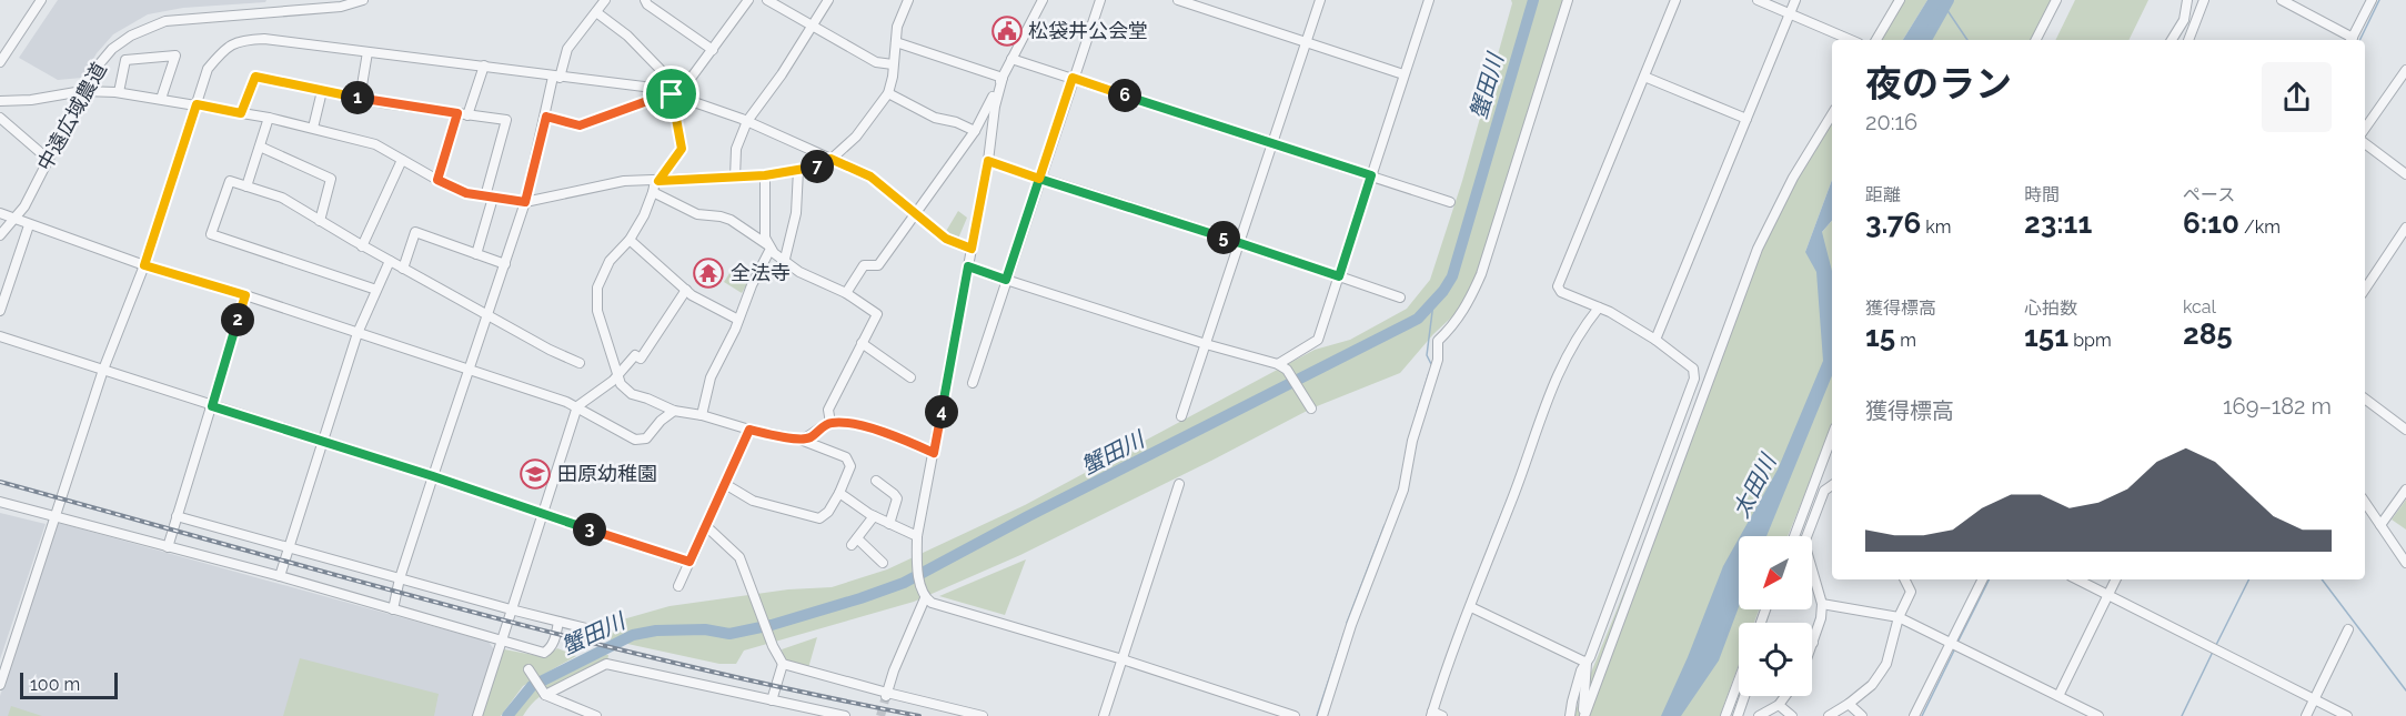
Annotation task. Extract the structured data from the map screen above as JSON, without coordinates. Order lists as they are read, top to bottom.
{
  "streets": {
    "street": ["中遠広域農道"]
  },
  "water": ["蟹田川", "太田川"],
  "places": {
    "public building": ["松袋井公会堂"],
    "temple": ["全法寺"],
    "school or university": ["田原幼稚園"]
  },
  "scale_bar": "100 m",
  "north": "bottom left",
  "page": {
    "heading": ["夜のラン", "20:16"],
    "pins": [
      "6",
      "1",
      "7",
      "5",
      "2",
      "4",
      "3"
    ],
    "stats": [
      ["距離", "3.76 km"],
      ["時間", "23:11"],
      ["ペース", "6:10 /km"],
      ["獲得標高", "15 m"],
      ["心拍数", "151 bpm"],
      ["kcal", "285"]
    ],
    "chart": ["獲得標高", "169–182 m"],
    "scale": "100 m"
  }
}
